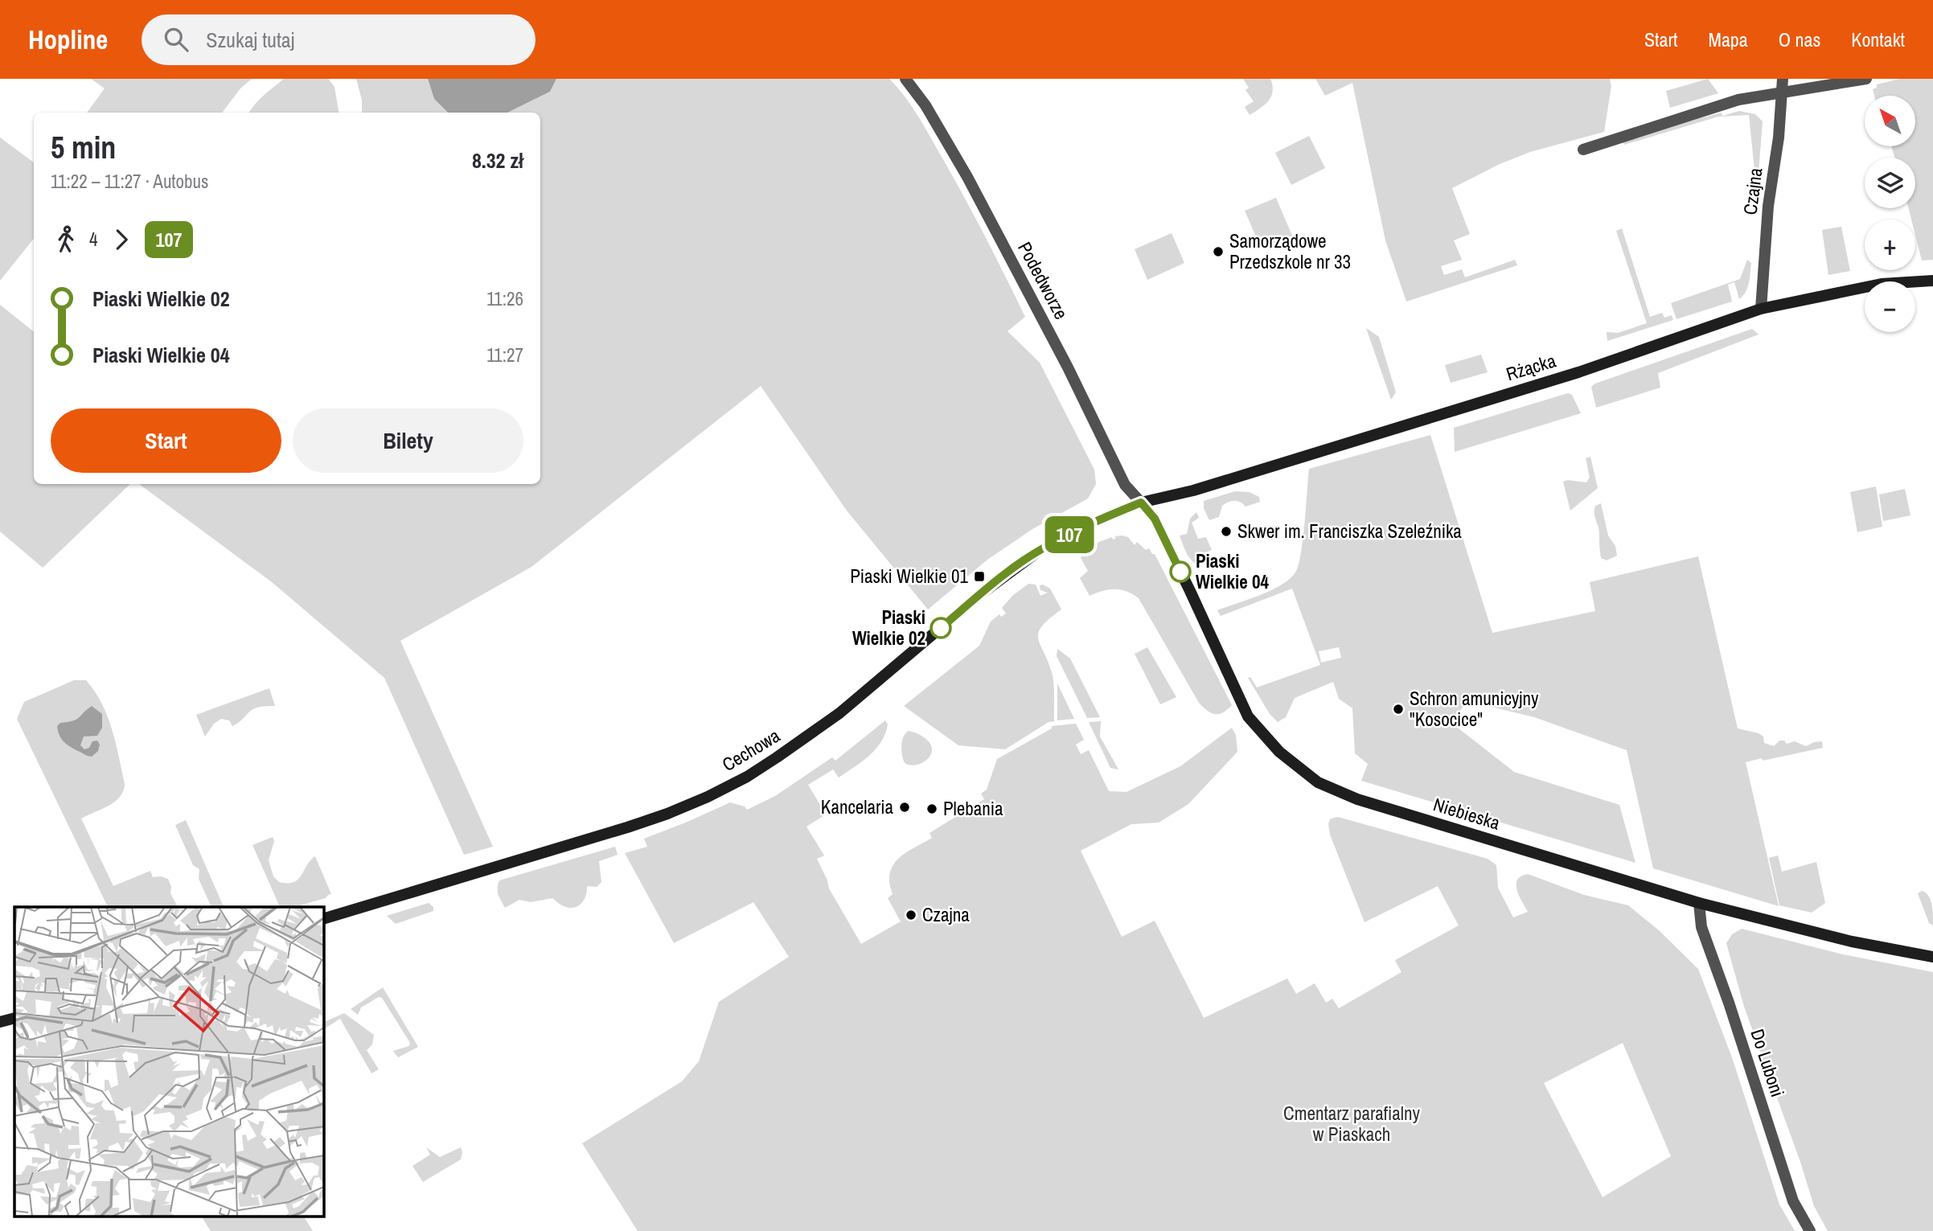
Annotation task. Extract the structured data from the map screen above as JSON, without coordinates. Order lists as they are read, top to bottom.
{
  "streets": {
    "street": [
      "Czajna",
      "Podedworze",
      "Rżącka",
      "Cechowa",
      "Niebieska",
      "Do Luboni"
    ]
  },
  "crossings": [
    ["Czajna", "Rżącka"],
    ["Podedworze", "Rżącka"],
    ["Podedworze", "Cechowa"],
    ["Podedworze", "Niebieska"],
    ["Rżącka", "Cechowa"],
    ["Rżącka", "Niebieska"],
    ["Cechowa", "Niebieska"],
    ["Niebieska", "Do Luboni"]
  ],
  "parks": ["Cmentarz parafialny w Piaskach"],
  "places": {
    "other": [
      "Samorządowe Przedszkole nr 33",
      "Skwer im. Franciszka Szeleźnika",
      "Piaski Wielkie 04",
      "Piaski Wielkie 02",
      "Schron amunicyjny \"Kosocice\"",
      "Kancelaria",
      "Plebania",
      "Czajna"
    ],
    "transit": ["Piaski Wielkie 01"]
  },
  "lines": ["bus line 107"],
  "north": "top left",
  "page": {
    "header": "Hopline",
    "search": "Szukaj tutaj",
    "nav": [
      "Start",
      "Mapa",
      "O nas",
      "Kontakt"
    ],
    "on_map": "107",
    "map_buttons": ["+", "−"],
    "heading": ["5 min", "11:22 – 11:27 · Autobus", "8.32 zł"],
    "legs": ["4", "107"],
    "list": [
      {
        "name": "Piaski Wielkie 02",
        "value": "11:26"
      },
      {
        "name": "Piaski Wielkie 04",
        "value": "11:27"
      }
    ],
    "buttons": ["Start", "Bilety"]
  }
}
